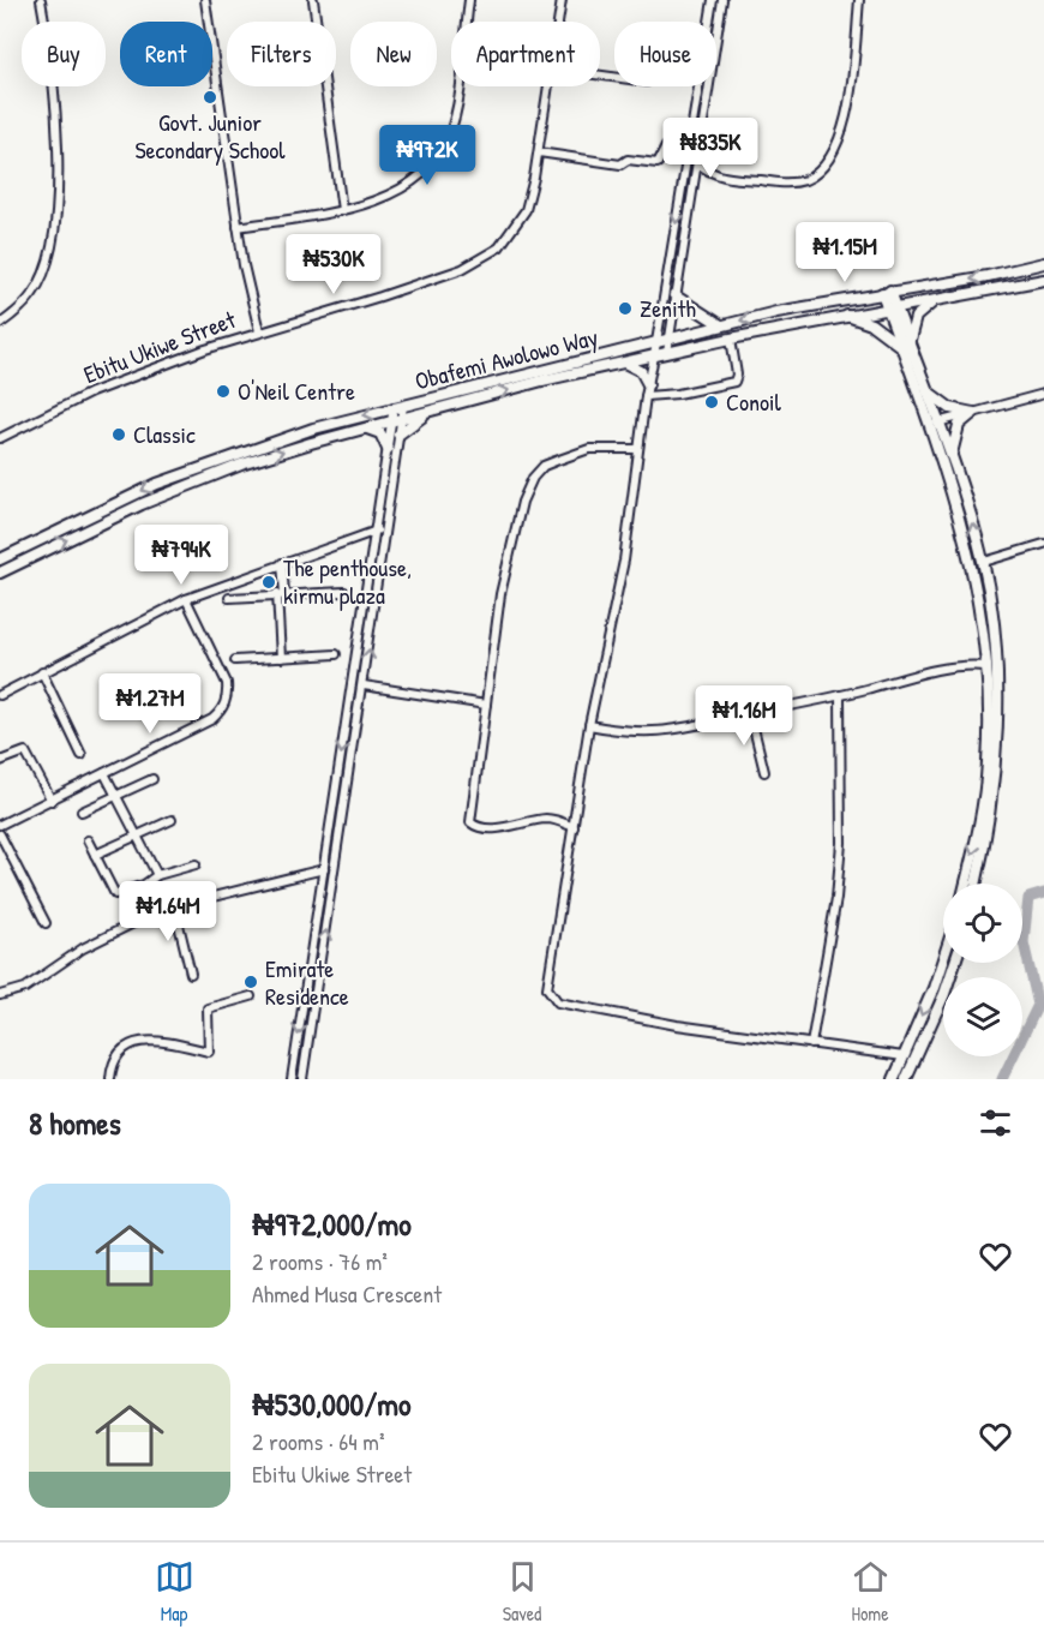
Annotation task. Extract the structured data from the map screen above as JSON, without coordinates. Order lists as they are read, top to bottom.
{
  "streets": {
    "main road": ["Obafemi Awolowo Way"],
    "street": ["Ebitu Ukiwe Street"]
  },
  "places": [
    "Govt. Junior Secondary School",
    "Zenith",
    "O'Neil Centre",
    "Conoil",
    "Classic",
    "The penthouse, kirmu plaza",
    "Emirate Residence"
  ],
  "page": {
    "chip": [
      "Buy",
      "Rent",
      "Filters",
      "New",
      "Apartment",
      "House"
    ],
    "price": [
      "₦835K",
      "₦972K",
      "₦1.15M",
      "₦530K",
      "₦794K",
      "₦1.27M",
      "₦1.16M",
      "₦1.64M"
    ],
    "heading": "8 homes",
    "list": [
      {
        "name": "₦972,000/mo",
        "note": "2 rooms · 76 m² · Ahmed Musa Crescent"
      },
      {
        "name": "₦530,000/mo",
        "note": "2 rooms · 64 m² · Ebitu Ukiwe Street"
      }
    ],
    "tabs": ["Map", "Saved", "Home"]
  }
}
